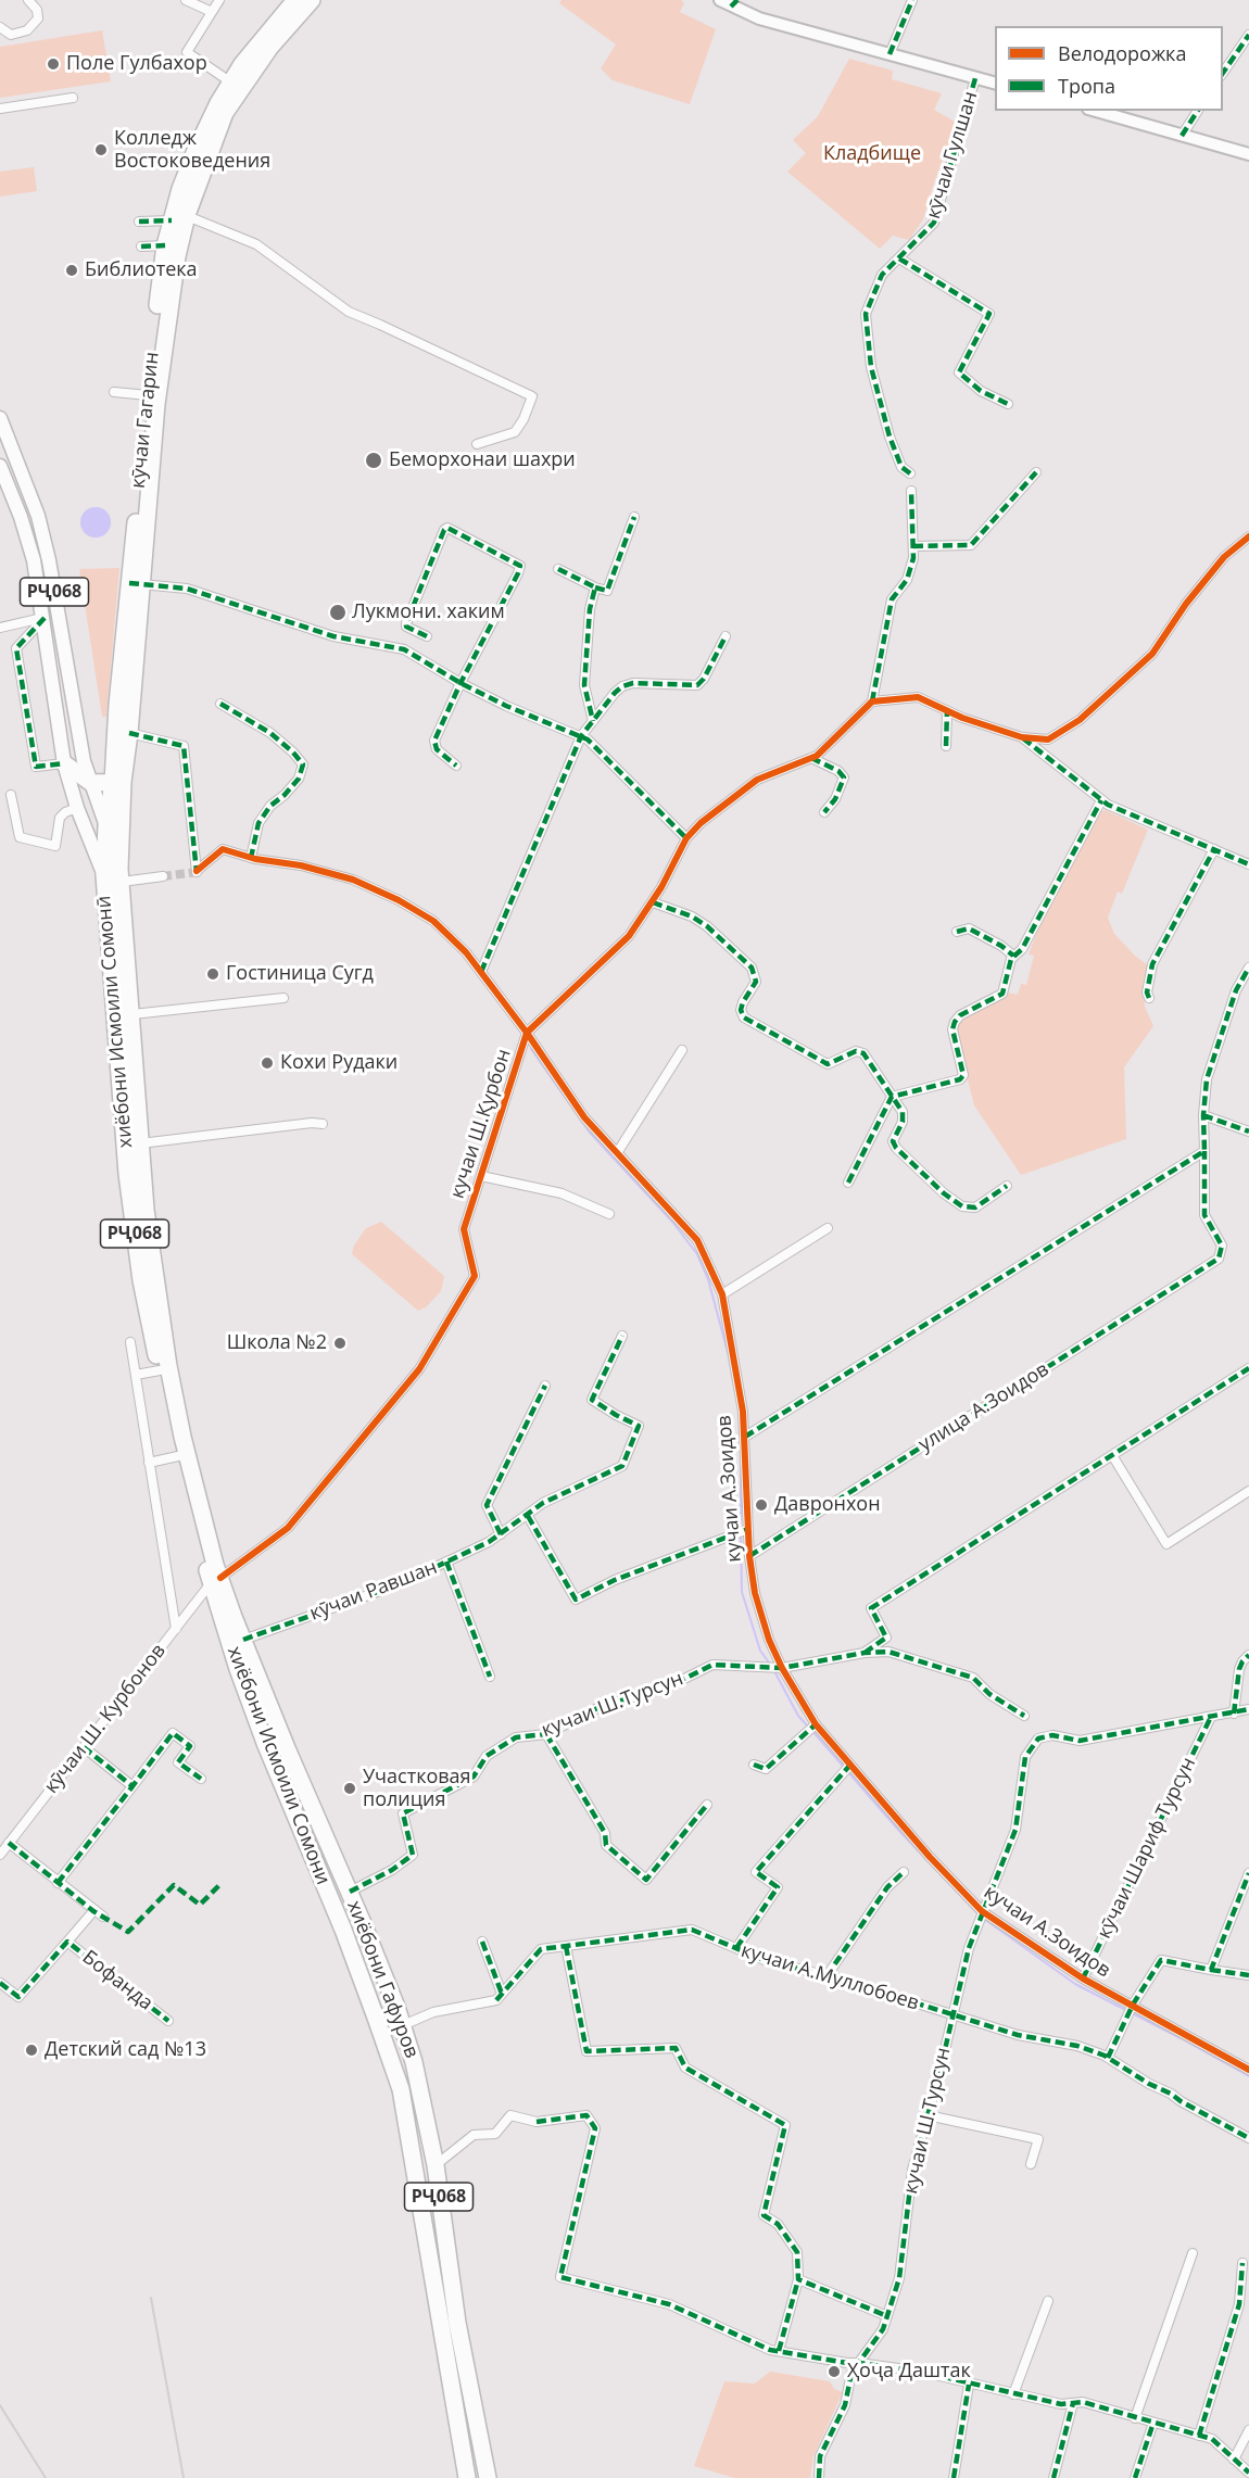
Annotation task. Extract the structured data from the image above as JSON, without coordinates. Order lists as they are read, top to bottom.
{
  "streets": {
    "highway": [
      "кӯчаи Гагарин",
      "РҶ068",
      "хиёбони Исмоили Сомонӣ",
      "хиёбони Исмоили Сомони",
      "хиёбони Гафуров"
    ],
    "street": [
      "кӯчаи Гулшан",
      "кучаи Ш.Қурбон",
      "улица А.Зоидов",
      "кучаи А.Зоидов",
      "кӯчаи Равшан",
      "кучаи Ш.Турсун",
      "кӯчаи Ш. Курбонов",
      "кӯчаи Шариф Турсун",
      "кучаи А.Муллобоев",
      "Бофанда"
    ]
  },
  "crossings": [
    ["кӯчаи Гагарин", "хиёбони Исмоили Сомонӣ"],
    ["кӯчаи Гагарин", "кучаи А.Зоидов"],
    ["РҶ068", "хиёбони Исмоили Сомонӣ"],
    ["хиёбони Исмоили Сомонӣ", "кучаи Ш.Қурбон"],
    ["хиёбони Исмоили Сомонӣ", "кӯчаи Ш. Курбонов"],
    ["хиёбони Исмоили Сомонӣ", "хиёбони Исмоили Сомони"],
    ["хиёбони Исмоили Сомонӣ", "хиёбони Гафуров"],
    ["кучаи Ш.Қурбон", "кучаи А.Зоидов"],
    ["кучаи Ш.Қурбон", "кӯчаи Ш. Курбонов"],
    ["кучаи Ш.Қурбон", "хиёбони Исмоили Сомони"],
    ["кучаи Ш.Қурбон", "хиёбони Гафуров"],
    ["улица А.Зоидов", "кучаи А.Зоидов"],
    ["кучаи А.Зоидов", "кучаи Ш.Турсун"],
    ["кучаи А.Зоидов", "кӯчаи Шариф Турсун"],
    ["кӯчаи Равшан", "хиёбони Гафуров"],
    ["кучаи Ш.Турсун", "кучаи А.Муллобоев"],
    ["кучаи Ш.Турсун", "хиёбони Гафуров"],
    ["кӯчаи Ш. Курбонов", "хиёбони Исмоили Сомони"],
    ["кӯчаи Ш. Курбонов", "хиёбони Гафуров"],
    ["хиёбони Исмоили Сомони", "хиёбони Гафуров"]
  ],
  "parks": ["Кладбище"],
  "places": [
    "Поле Гулбахор",
    "Колледж Востоковедения",
    "Библиотека",
    "Беморхонаи шахри",
    "Лукмони. хаким",
    "Гостиница Сугд",
    "Кохи Рудаки",
    "Школа №2",
    "Давронхон",
    "Участковая полиция",
    "Детский сад №13",
    "Ҳоҷа Даштак"
  ],
  "legend": ["Велодорожка", "Тропа"]
}
